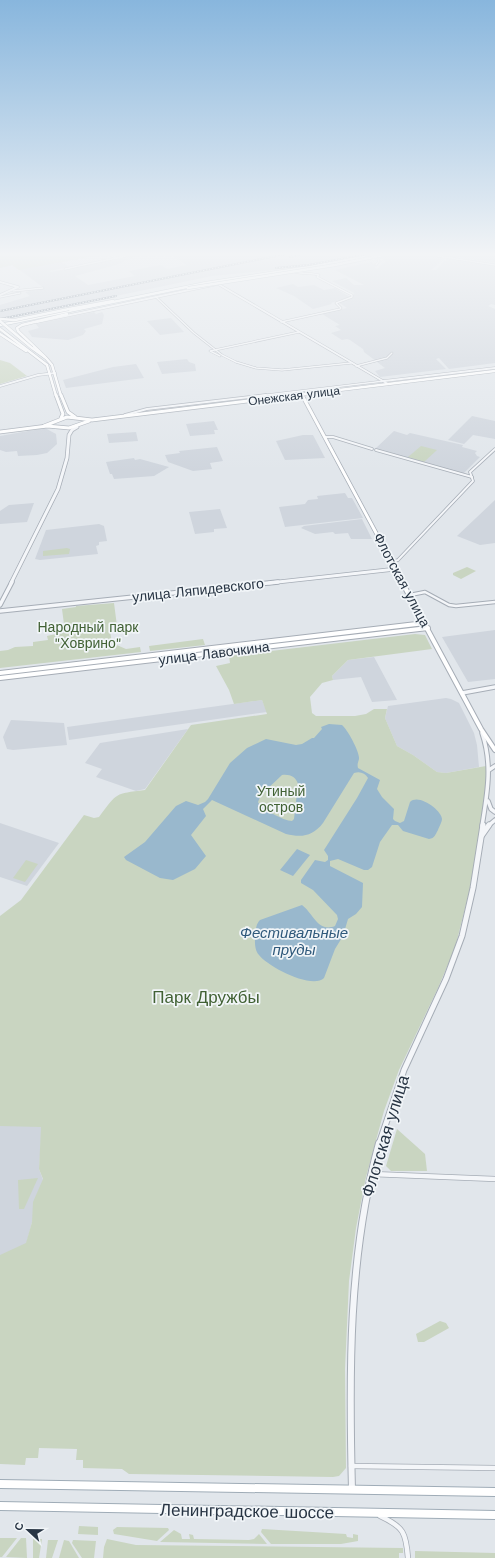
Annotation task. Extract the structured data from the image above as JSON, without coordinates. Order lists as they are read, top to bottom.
{
  "streets": {
    "main road": [
      "Онежская улица",
      "Флотская улица",
      "улица Лавочкина",
      "Ленинградское шоссе"
    ],
    "street": ["улица Ляпидевского"]
  },
  "crossings": [
    ["Онежская улица", "Флотская улица"],
    ["Флотская улица", "улица Ляпидевского"],
    ["Флотская улица", "улица Лавочкина"],
    ["Флотская улица", "Ленинградское шоссе"]
  ],
  "water": ["Фестивальные пруды"],
  "parks": ["Народный парк \"Ховрино\"", "Утиный остров", "Парк Дружбы"],
  "north": "left"
}
